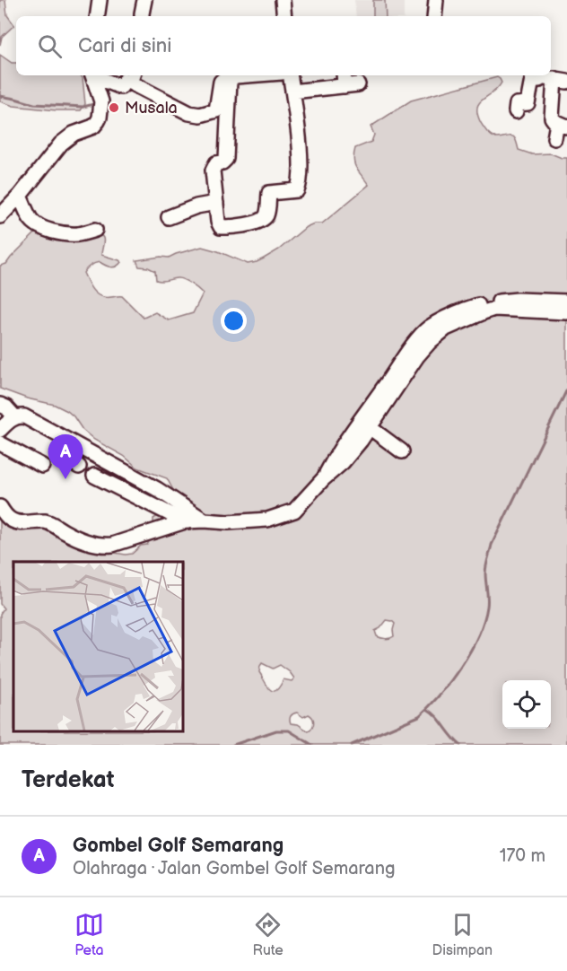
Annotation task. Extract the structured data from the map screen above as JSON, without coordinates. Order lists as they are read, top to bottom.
{
  "places": ["Musala"],
  "page": {
    "search": "Cari di sini",
    "pins": "A",
    "heading": "Terdekat",
    "list": [
      {
        "mark": "A",
        "name": "Gombel Golf Semarang",
        "note": "Olahraga · Jalan Gombel Golf Semarang",
        "value": "170 m"
      }
    ],
    "nav": ["Peta", "Rute", "Disimpan"]
  }
}
